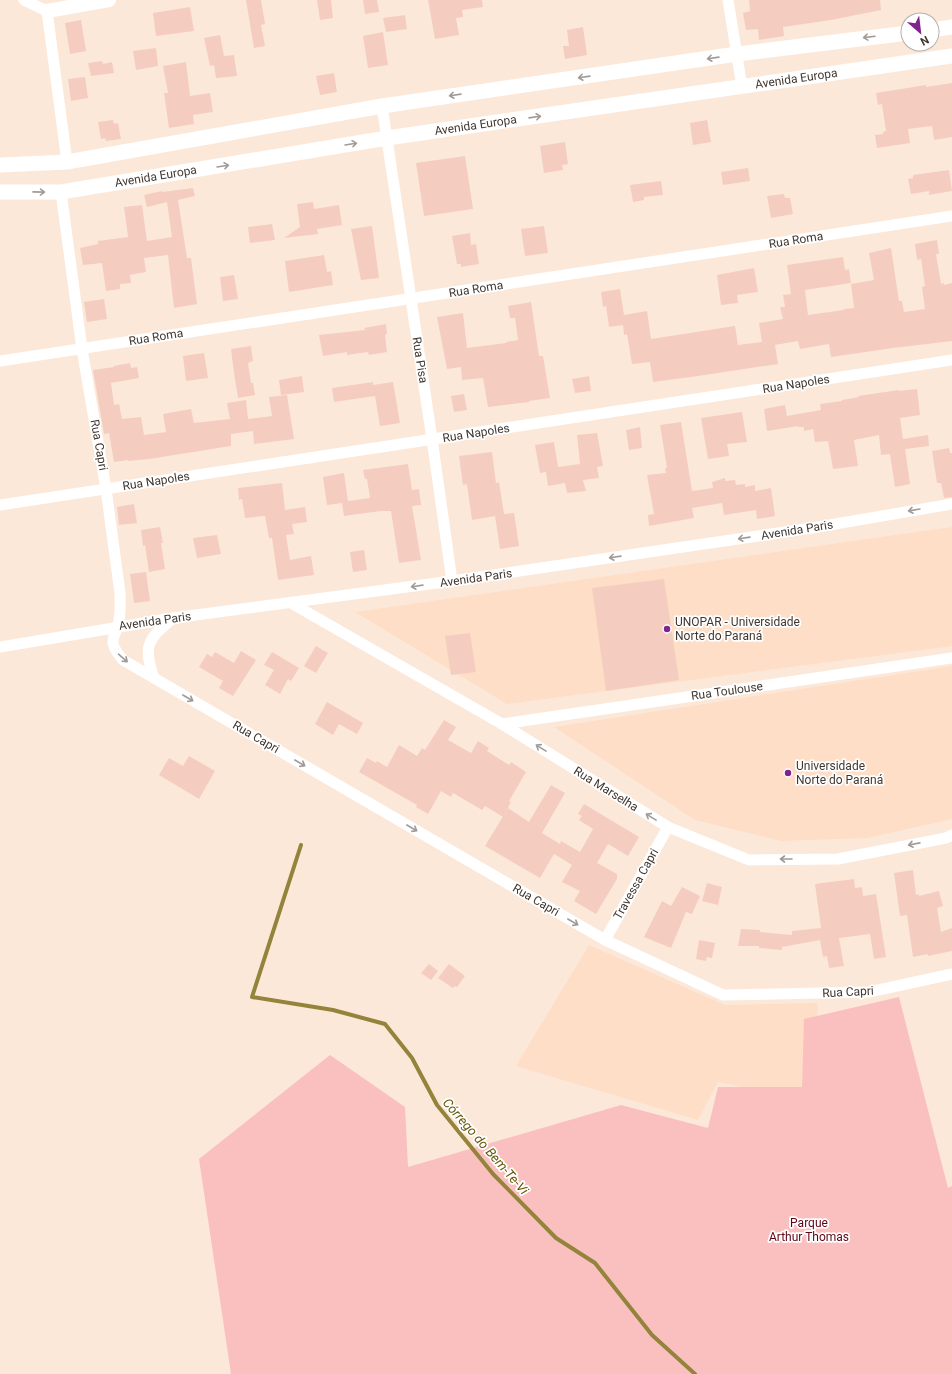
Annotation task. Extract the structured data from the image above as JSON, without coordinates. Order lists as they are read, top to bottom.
{
  "streets": {
    "main road": ["Avenida Europa"],
    "street": [
      "Rua Roma",
      "Rua Pisa",
      "Rua Napoles",
      "Rua Capri",
      "Avenida Paris",
      "Rua Toulouse",
      "Rua Marselha",
      "Travessa Capri"
    ]
  },
  "crossings": [
    ["Avenida Europa", "Rua Pisa"],
    ["Avenida Europa", "Rua Capri"],
    ["Rua Roma", "Rua Pisa"],
    ["Rua Roma", "Rua Capri"],
    ["Rua Pisa", "Rua Napoles"],
    ["Rua Pisa", "Avenida Paris"],
    ["Rua Napoles", "Rua Capri"],
    ["Rua Capri", "Avenida Paris"],
    ["Rua Capri", "Travessa Capri"],
    ["Avenida Paris", "Rua Marselha"],
    ["Rua Toulouse", "Rua Marselha"],
    ["Rua Marselha", "Travessa Capri"]
  ],
  "one_way": ["Rua Capri", "Avenida Paris", "Rua Marselha"],
  "water": ["Córrego do Bem-Te-Vi"],
  "parks": ["Parque Arthur Thomas"],
  "places": ["UNOPAR - Universidade Norte do Paraná", "Universidade Norte do Paraná"],
  "north": "bottom right"
}
